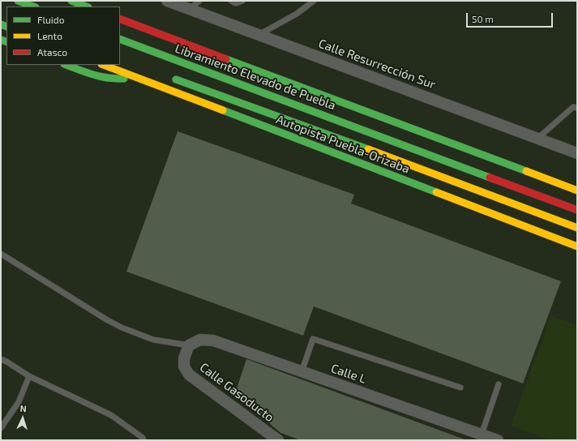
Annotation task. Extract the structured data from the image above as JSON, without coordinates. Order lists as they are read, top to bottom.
{
  "streets": {
    "highway": ["Libramiento Elevado de Puebla", "Autopista Puebla-Orizaba"],
    "street": ["Calle Resurrección Sur", "Calle L", "Calle Gasoducto"]
  },
  "crossings": [
    ["Calle L", "Calle Gasoducto"]
  ],
  "legend": ["Fluido", "Lento", "Atasco"],
  "scale_bar": "50 m",
  "north": "top"
}
